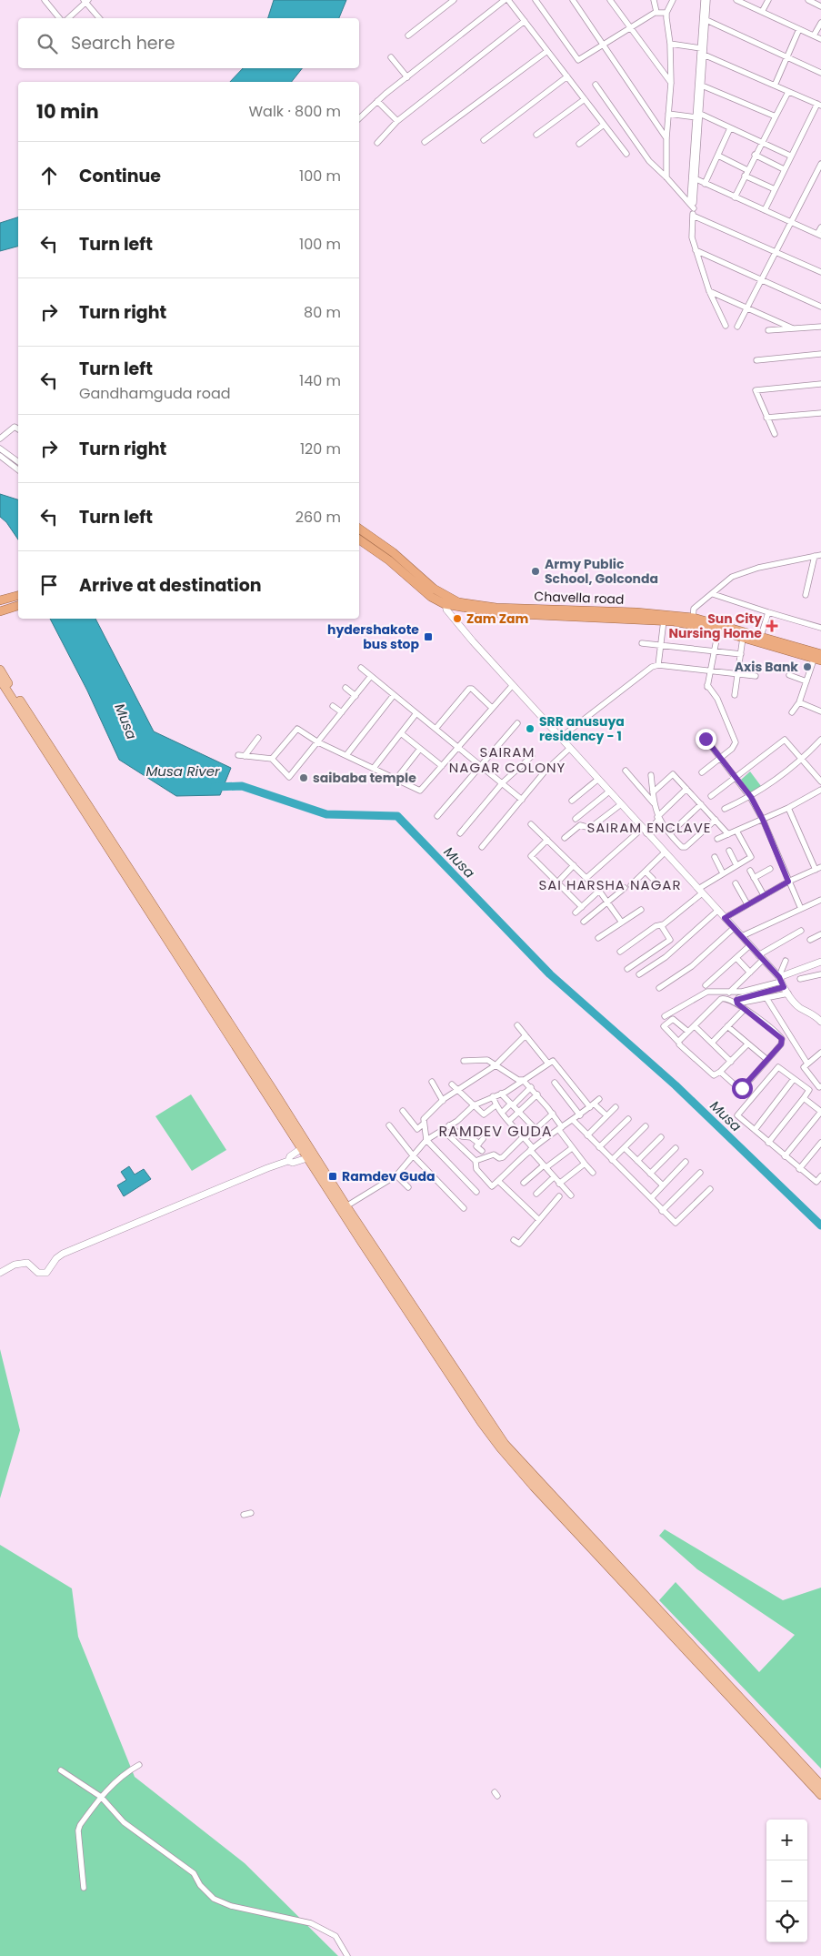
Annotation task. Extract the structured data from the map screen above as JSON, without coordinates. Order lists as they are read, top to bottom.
{
  "streets": {
    "highway": ["Chavella road"]
  },
  "districts": [
    "SAIRAM NAGAR COLONY",
    "SAIRAM ENCLAVE",
    "SAI HARSHA NAGAR",
    "RAMDEV GUDA"
  ],
  "water": ["Musa", "Musa River"],
  "places": {
    "other": [
      "Army Public School, Golconda",
      "Zam Zam",
      "Axis Bank",
      "SRR anusuya residency - 1",
      "saibaba temple"
    ],
    "health": ["Sun City Nursing Home"],
    "transit": ["hydershakote bus stop", "Ramdev Guda"]
  },
  "page": {
    "search": "Search here",
    "heading": ["10 min", "Walk · 800 m"],
    "list": [
      ["Continue", "100 m"],
      ["Turn left", "100 m"],
      ["Turn right", "80 m"],
      ["Turn left", "Gandhamguda road", "140 m"],
      ["Turn right", "120 m"],
      ["Turn left", "260 m"],
      "Arrive at destination"
    ],
    "map_buttons": ["+", "−"]
  }
}
